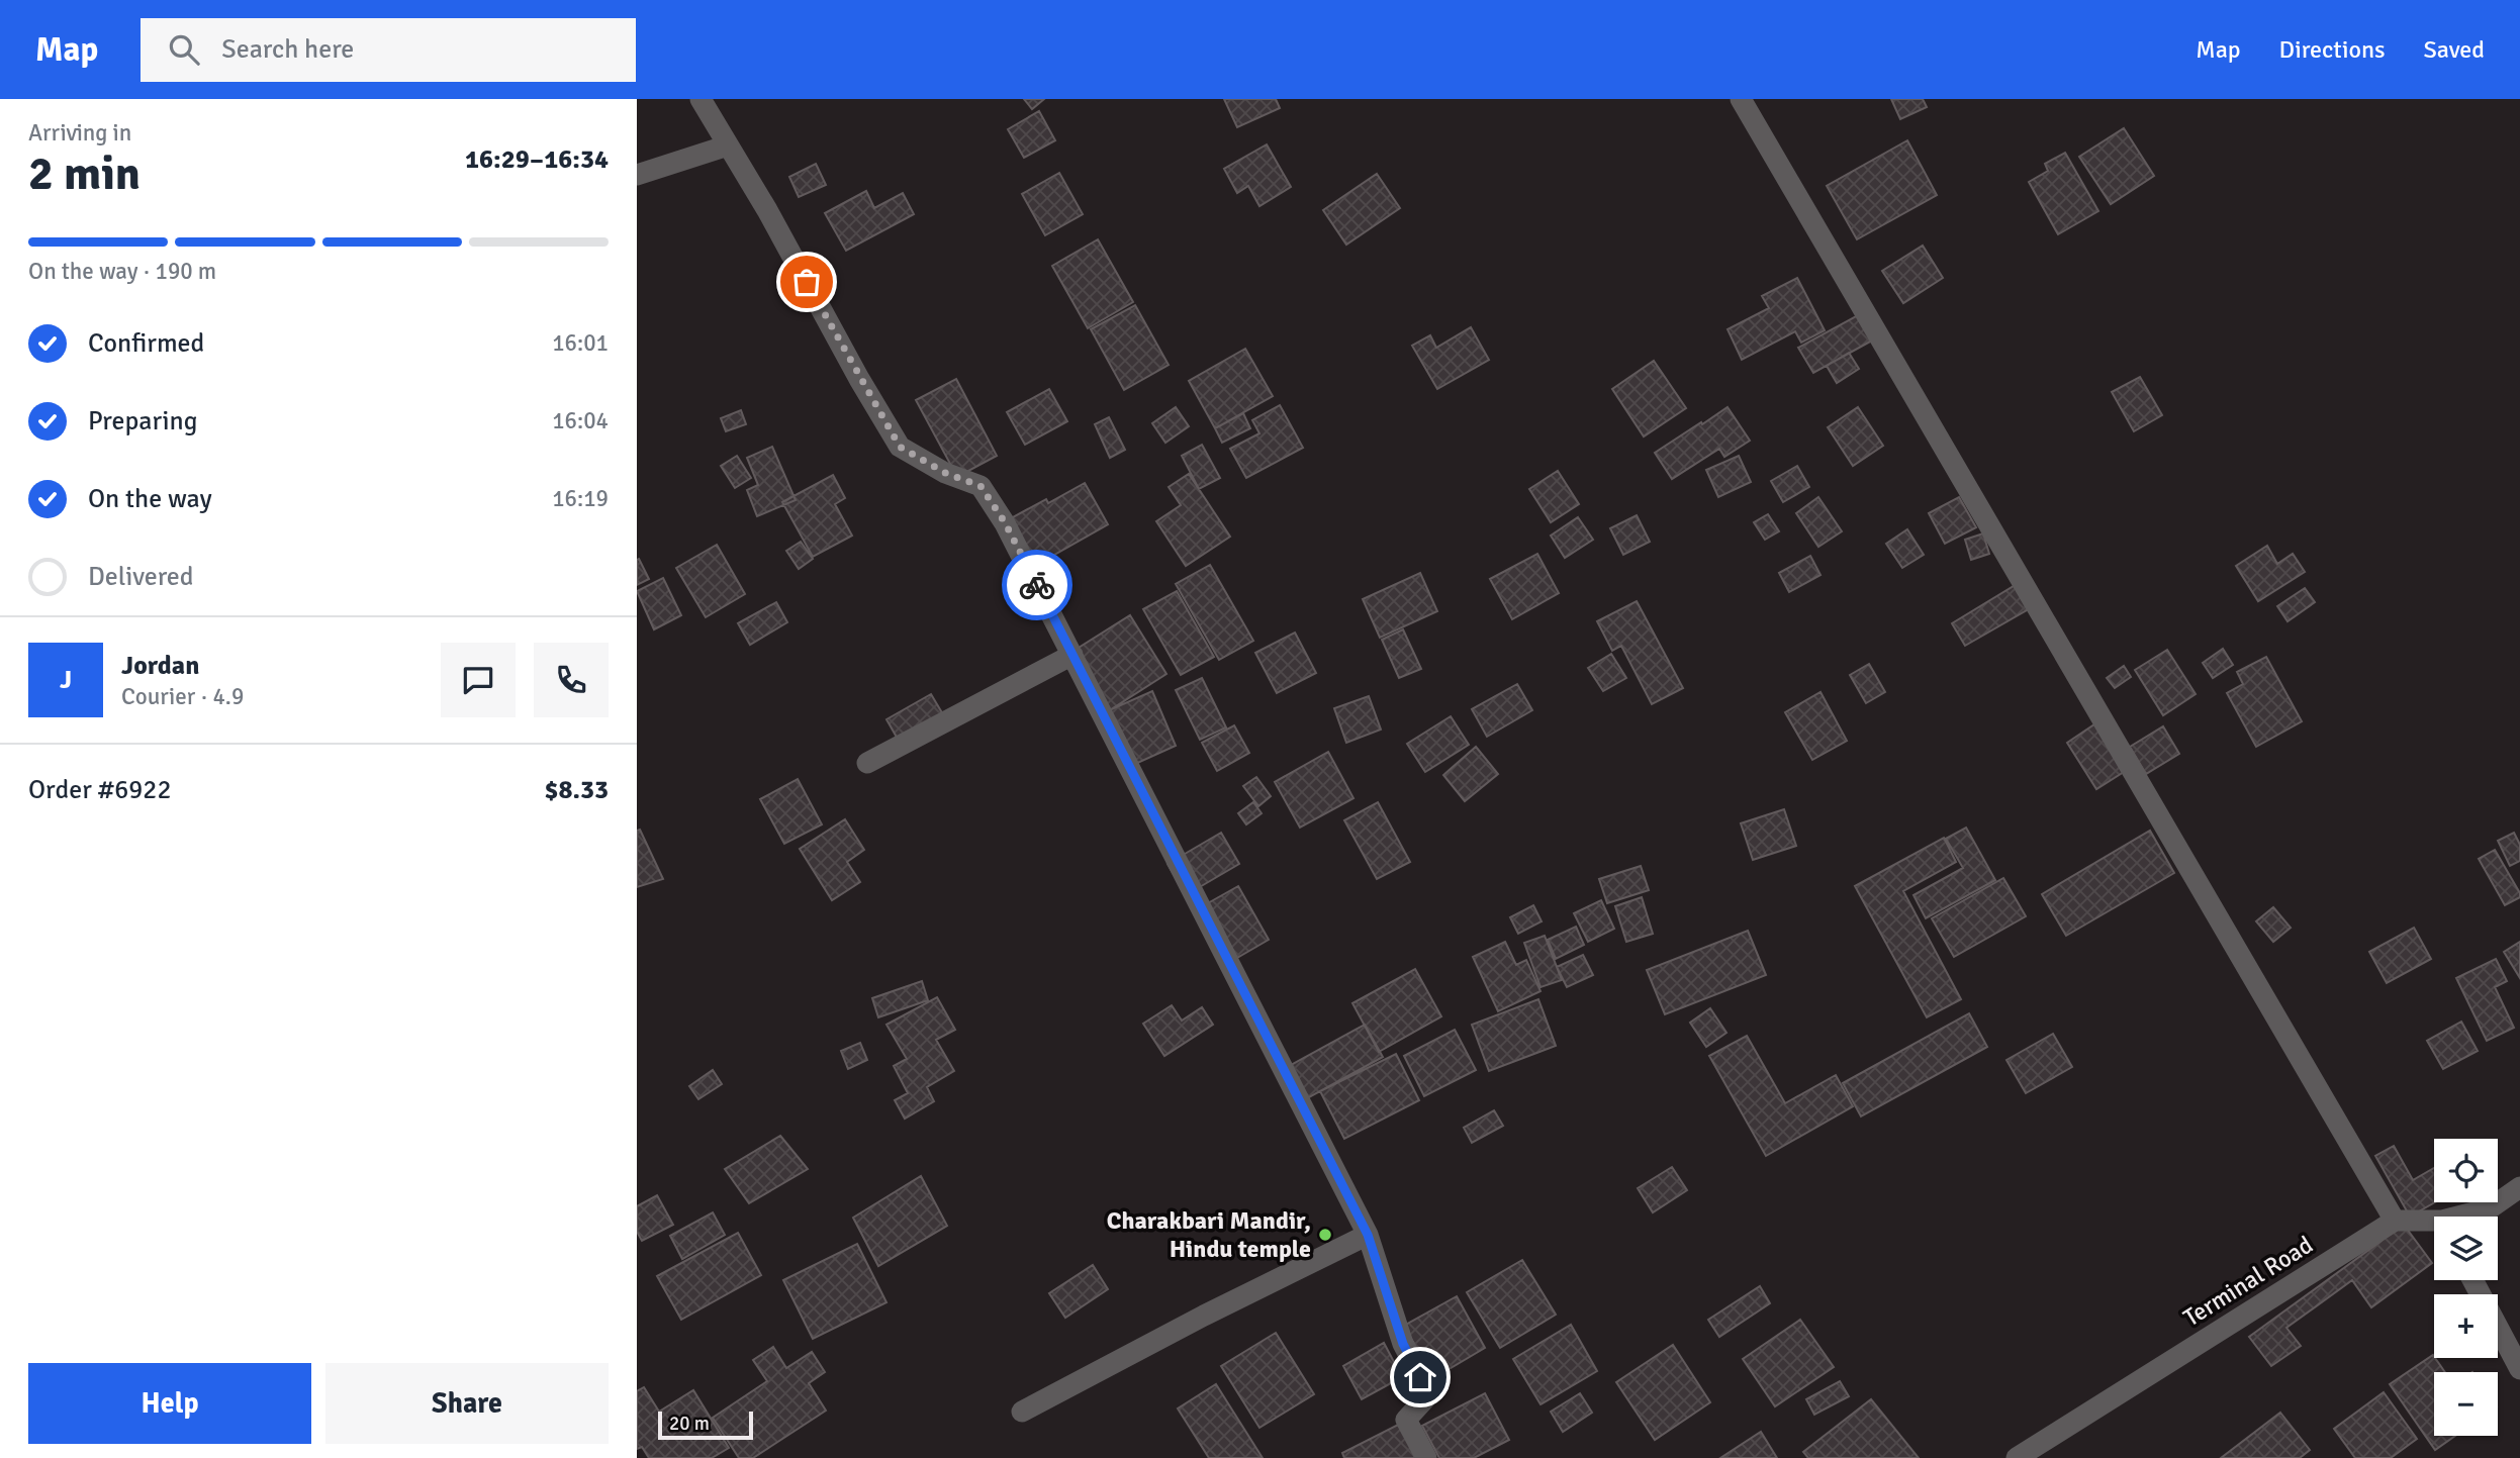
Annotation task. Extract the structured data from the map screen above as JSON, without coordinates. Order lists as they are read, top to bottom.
{
  "streets": {
    "street": ["Terminal Road"]
  },
  "places": ["Charakbari Mandir, Hindu temple"],
  "scale_bar": "20 m",
  "page": {
    "header": "Map",
    "search": "Search here",
    "nav": ["Map", "Directions", "Saved"],
    "heading": ["2 min", "Arriving in", "16:29–16:34"],
    "panel": [
      "Jordan",
      "Courier · 4.9",
      "Order #6922",
      "$8.33"
    ],
    "bar": "On the way · 190 m",
    "list": [
      ["Confirmed", "16:01"],
      ["Preparing", "16:04"],
      ["On the way", "16:19"],
      "Delivered"
    ],
    "round": "J",
    "map_buttons": ["+", "−"],
    "buttons": ["Help", "Share"],
    "scale": "20 m"
  }
}
